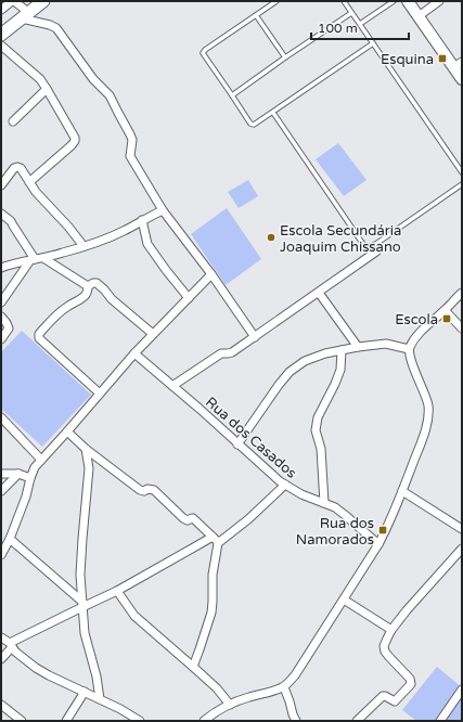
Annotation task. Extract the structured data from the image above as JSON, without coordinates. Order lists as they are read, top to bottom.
{
  "streets": {
    "street": ["Rua dos Casados"]
  },
  "places": {
    "transit": ["Esquina", "Escola", "Rua dos Namorados"],
    "other": ["Escola Secundária Joaquim Chissano"]
  },
  "scale_bar": "100 m"
}
